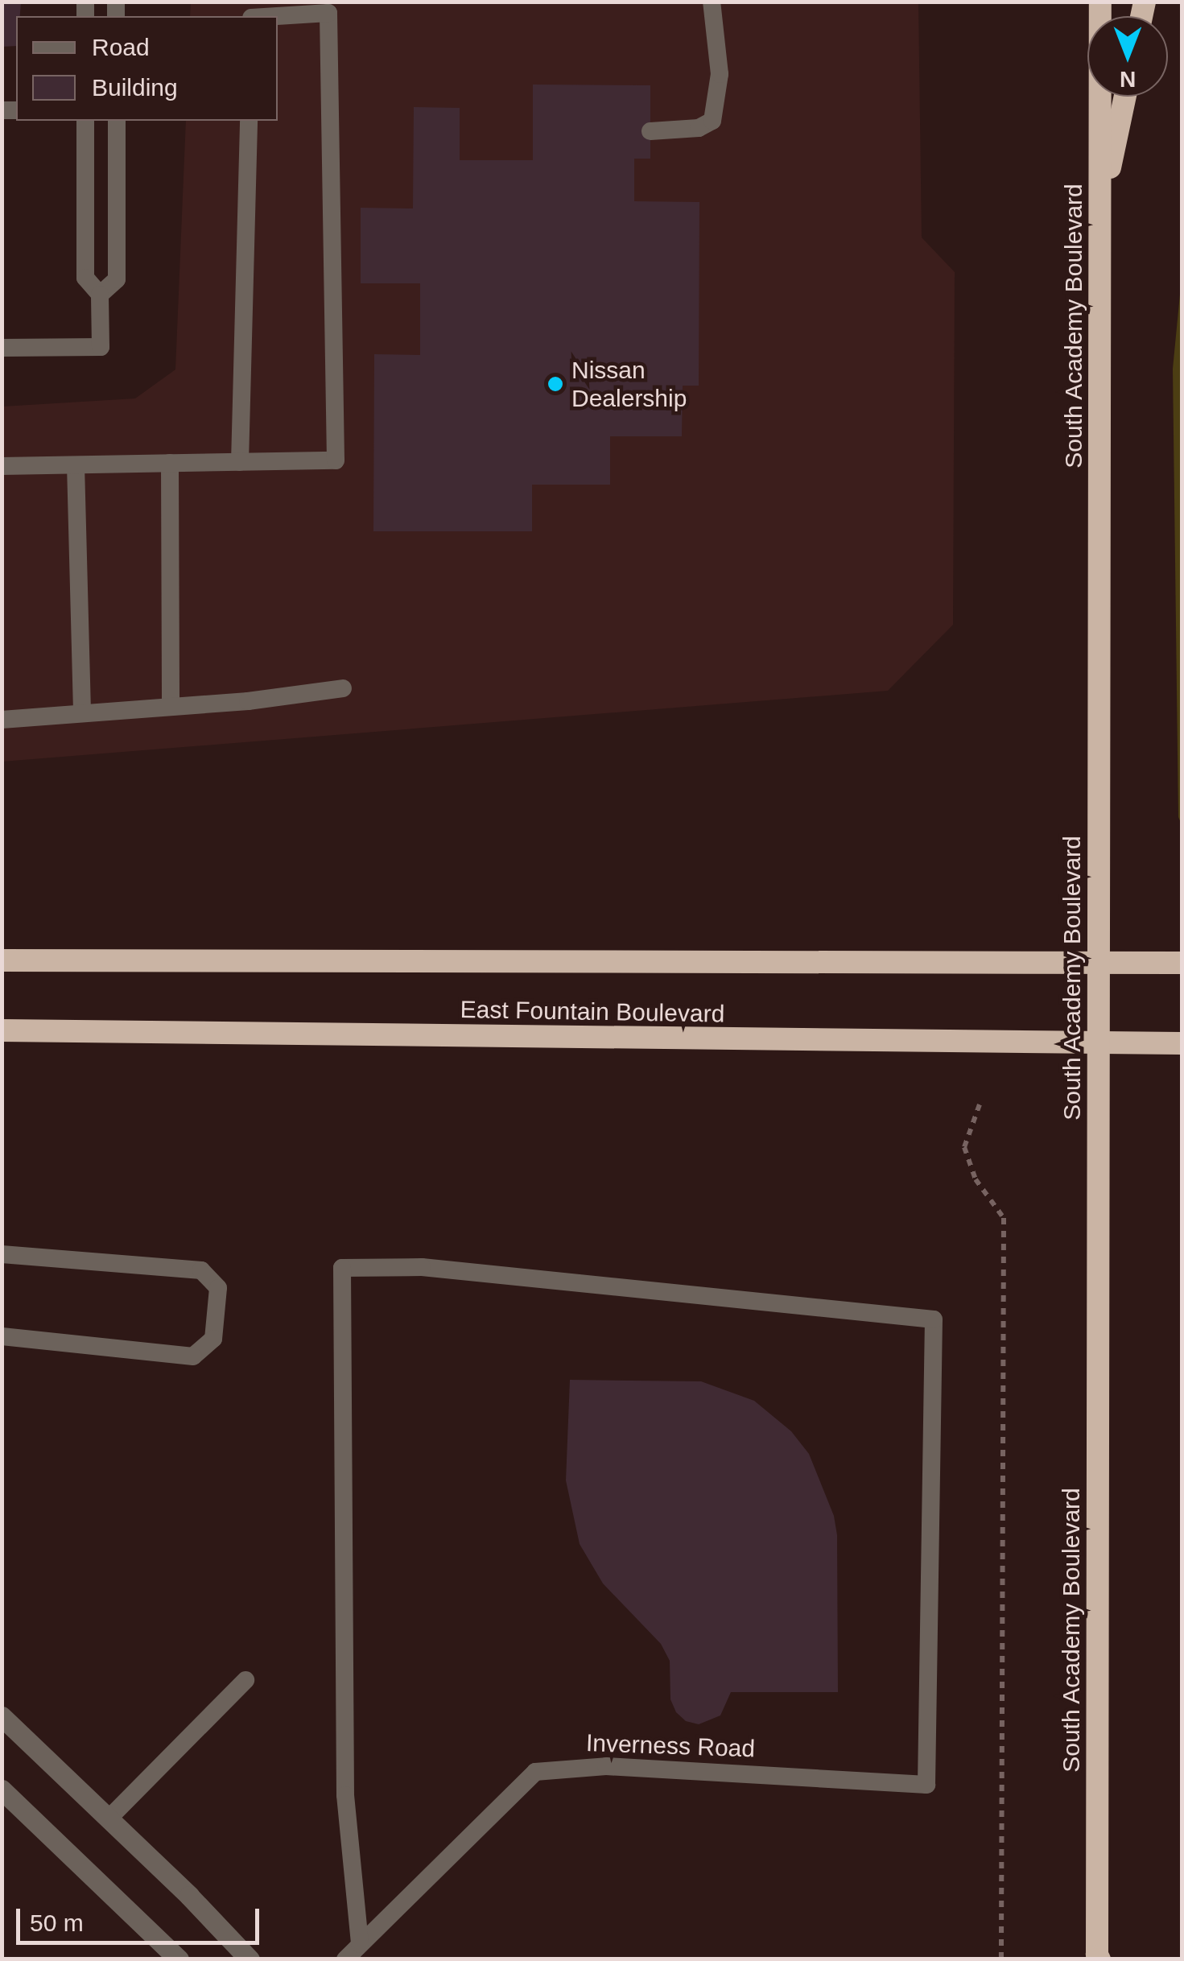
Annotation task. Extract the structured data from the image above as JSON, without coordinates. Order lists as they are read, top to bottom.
{
  "streets": {
    "highway": ["South Academy Boulevard", "East Fountain Boulevard"],
    "lane": ["Inverness Road"]
  },
  "crossings": [
    ["South Academy Boulevard", "East Fountain Boulevard"]
  ],
  "places": ["Nissan Dealership"],
  "legend": ["Road", "Building"],
  "scale_bar": "50 m",
  "north": "bottom"
}
